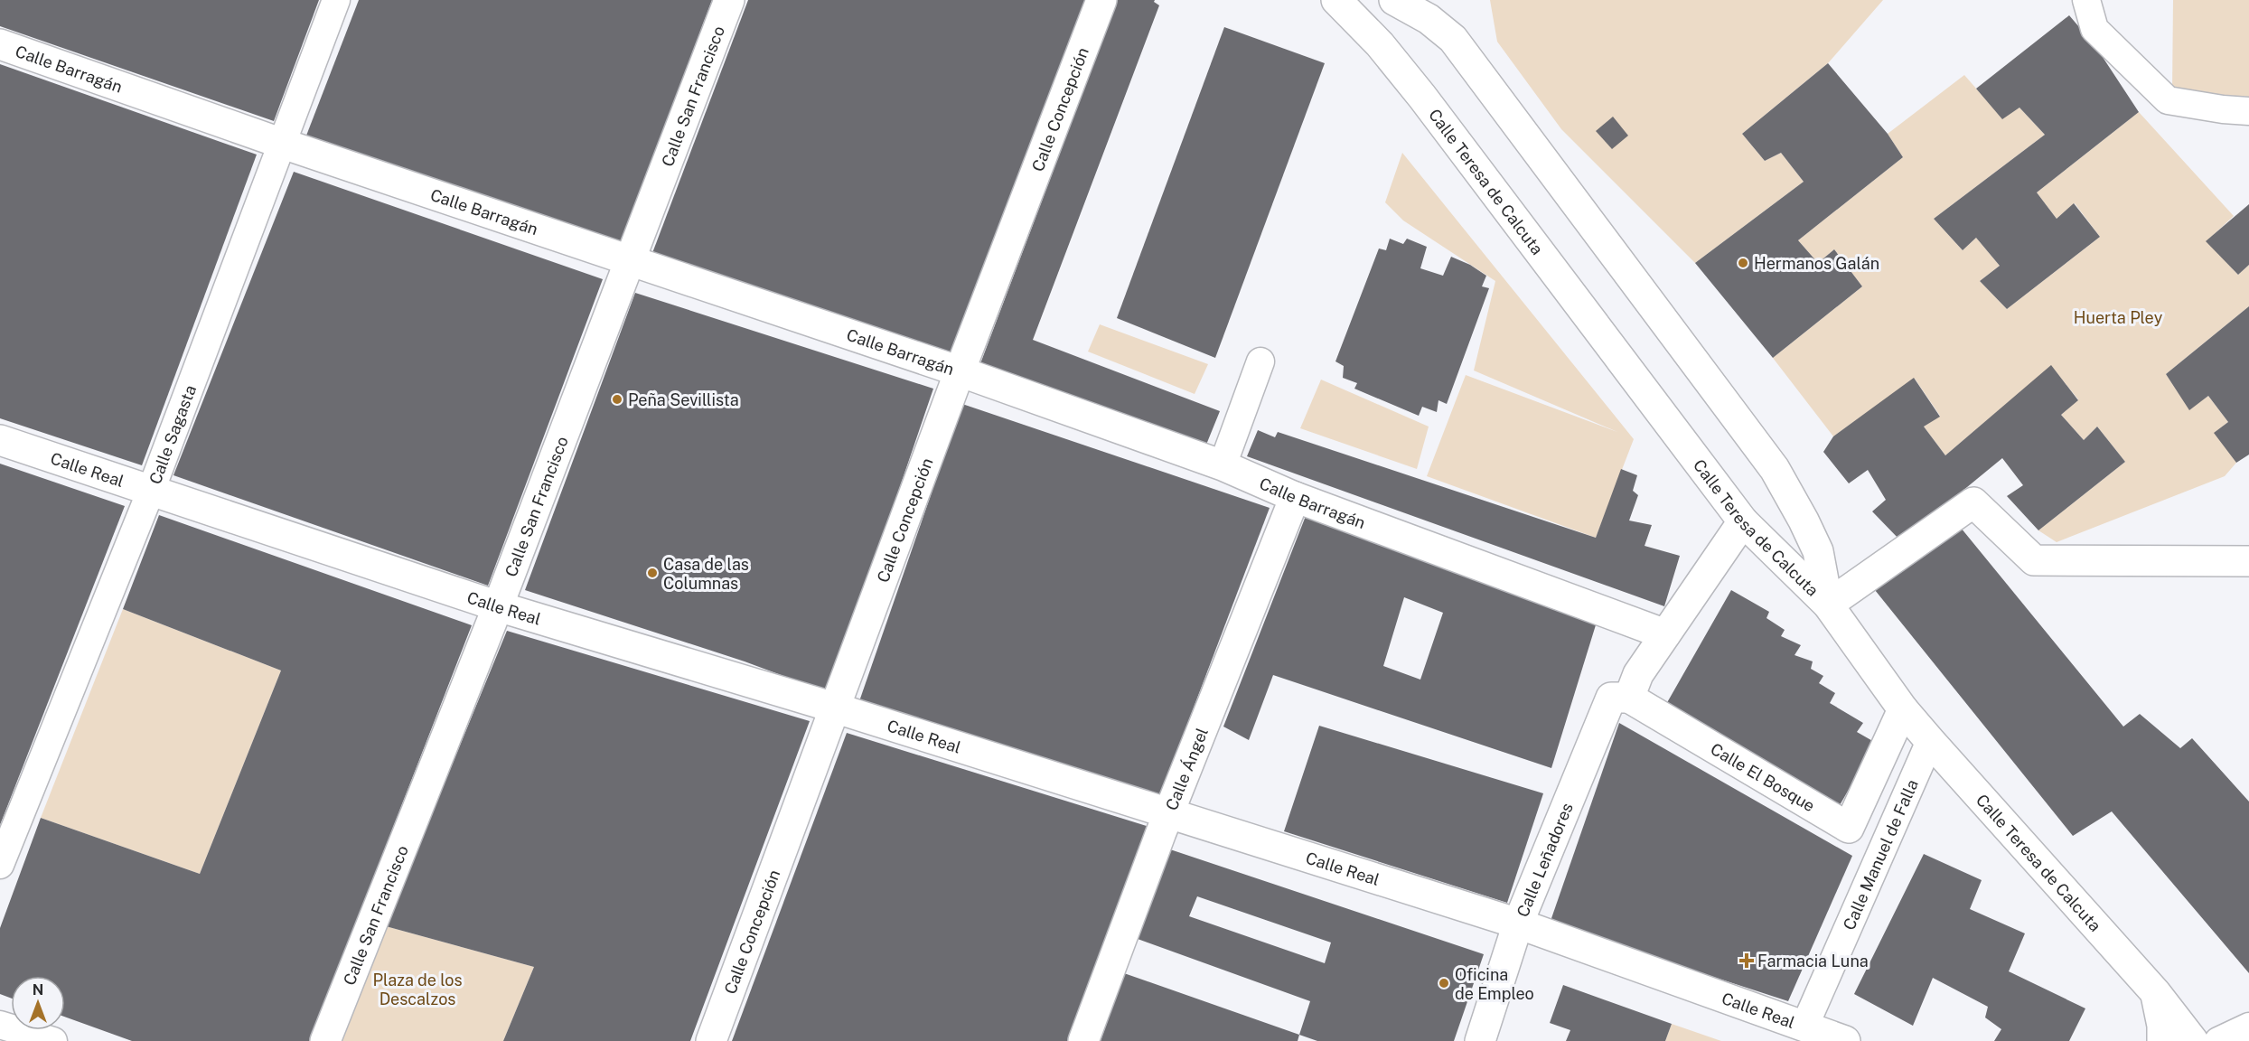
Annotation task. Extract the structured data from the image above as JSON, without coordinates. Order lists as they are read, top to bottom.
{
  "streets": {
    "street": [
      "Calle Barragán",
      "Calle San Francisco",
      "Calle Concepción",
      "Calle Teresa de Calcuta",
      "Calle Sagasta",
      "Calle Real",
      "Calle Ángel",
      "Calle El Bosque",
      "Calle Manuel de Falla",
      "Calle Leñadores"
    ]
  },
  "crossings": [
    ["Calle Barragán", "Calle San Francisco"],
    ["Calle Barragán", "Calle Concepción"],
    ["Calle Barragán", "Calle Sagasta"],
    ["Calle Barragán", "Calle Ángel"],
    ["Calle San Francisco", "Calle Real"],
    ["Calle Concepción", "Calle Real"],
    ["Calle Teresa de Calcuta", "Calle Manuel de Falla"],
    ["Calle Sagasta", "Calle Real"],
    ["Calle Real", "Calle Ángel"],
    ["Calle Real", "Calle Manuel de Falla"],
    ["Calle Real", "Calle Leñadores"],
    ["Calle El Bosque", "Calle Leñadores"]
  ],
  "parks": ["Huerta Pley", "Plaza de los Descalzos"],
  "places": {
    "other": [
      "Hermanos Galán",
      "Peña Sevillista",
      "Casa de las Columnas",
      "Oficina de Empleo"
    ],
    "health": ["Farmacia Luna"]
  },
  "north": "top"
}
